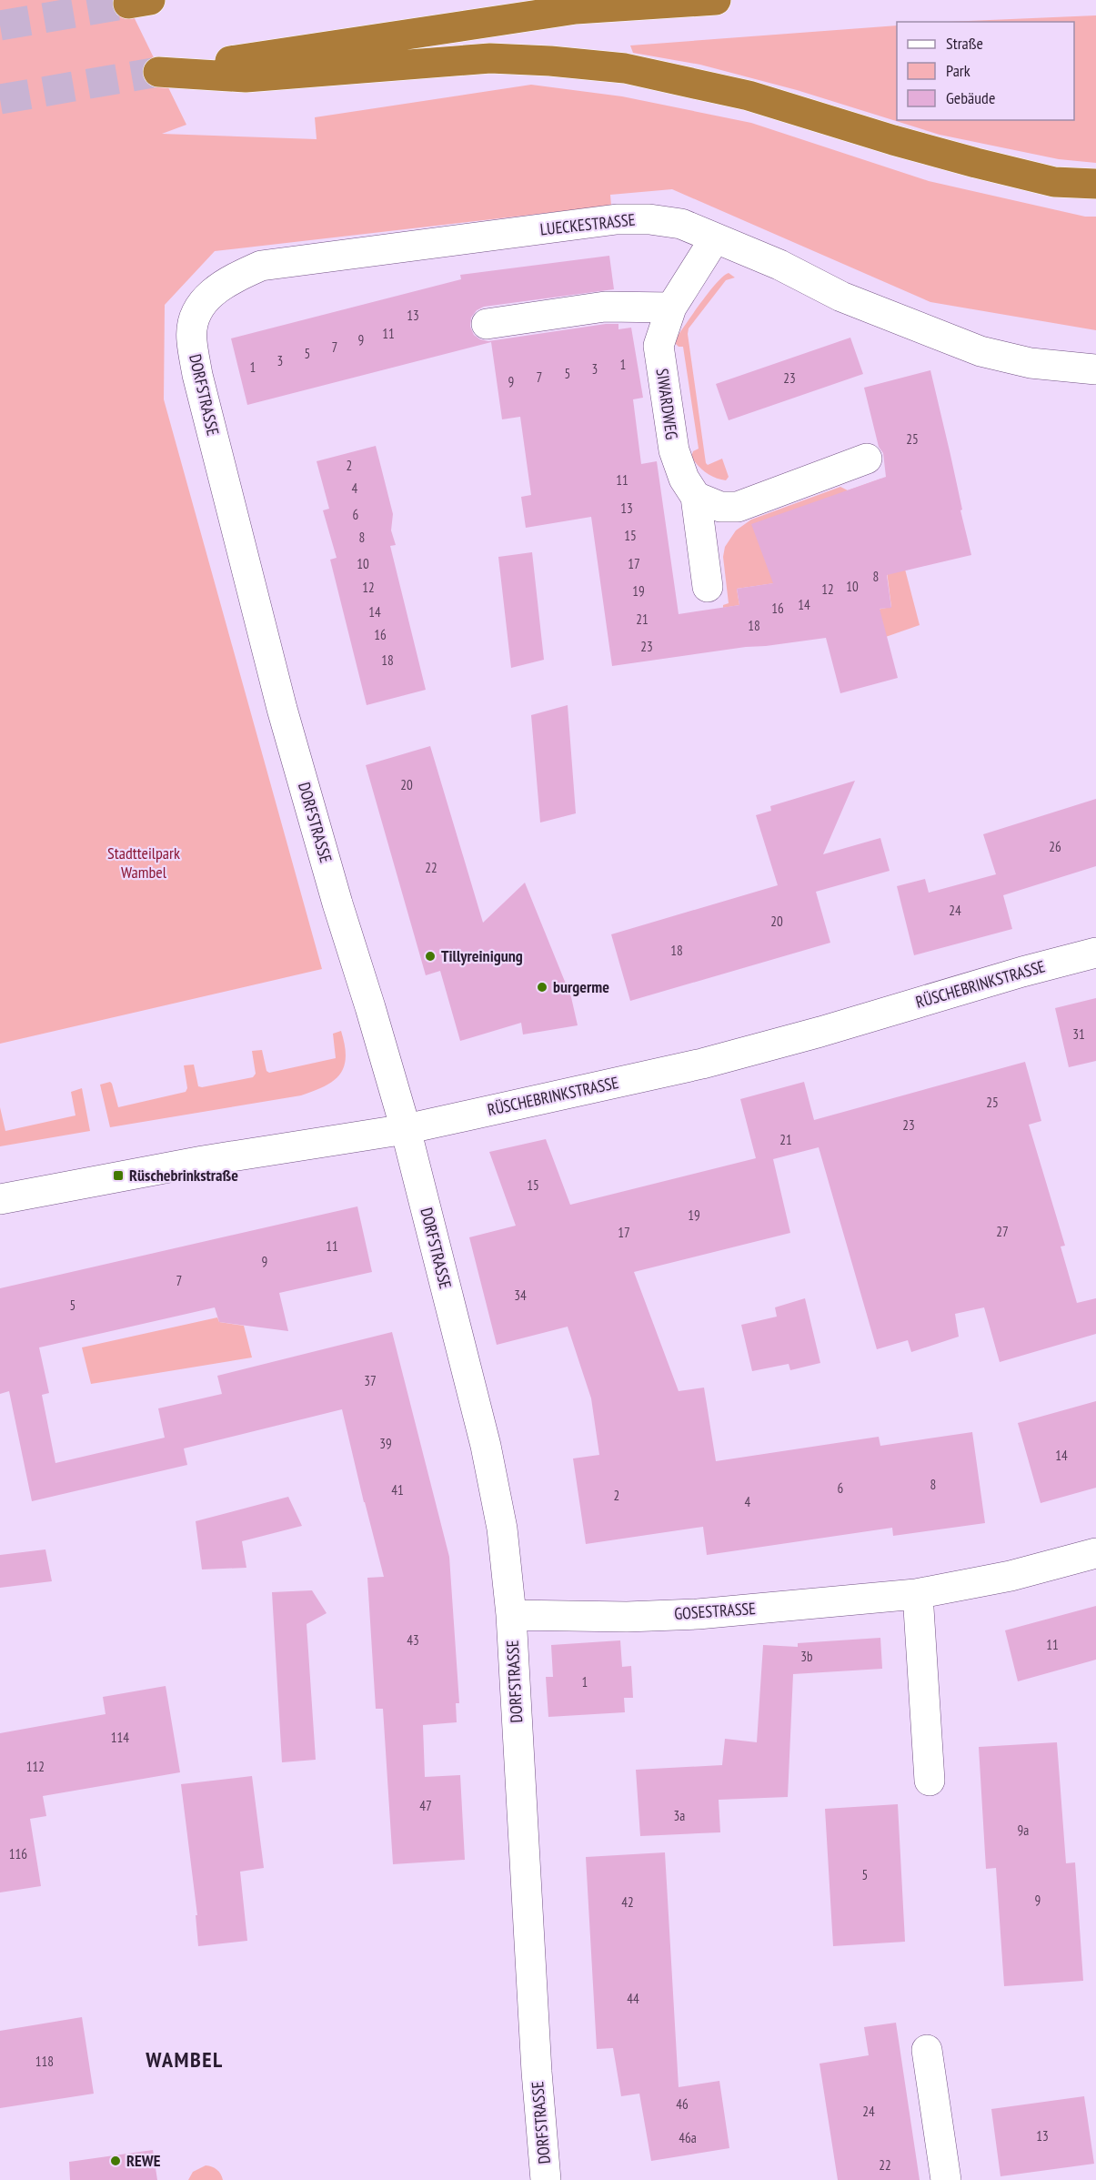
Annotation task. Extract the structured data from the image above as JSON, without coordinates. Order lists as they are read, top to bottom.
{
  "streets": {
    "street": [
      "LUECKESTRASSE",
      "DORFSTRASSE",
      "SIWARDWEG",
      "RÜSCHEBRINKSTRASSE",
      "GOSESTRASSE"
    ]
  },
  "crossings": [
    ["LUECKESTRASSE", "DORFSTRASSE"],
    ["LUECKESTRASSE", "SIWARDWEG"],
    ["DORFSTRASSE", "RÜSCHEBRINKSTRASSE"],
    ["DORFSTRASSE", "GOSESTRASSE"]
  ],
  "districts": ["WAMBEL"],
  "parks": ["Stadtteilpark Wambel"],
  "places": {
    "other": ["Tillyreinigung", "burgerme", "REWE"],
    "transit": ["Rüschebrinkstraße"]
  },
  "house_numbers": [
    "13",
    "11",
    "9",
    "7",
    "5",
    "3",
    "1",
    "1",
    "3",
    "5",
    "7",
    "23",
    "9",
    "25",
    "2",
    "11",
    "4",
    "13",
    "6",
    "15",
    "8",
    "10",
    "17",
    "8",
    "10",
    "12",
    "12",
    "19",
    "14",
    "16",
    "14",
    "21",
    "18",
    "16",
    "23",
    "18",
    "20",
    "26",
    "22",
    "24",
    "20",
    "18",
    "31",
    "25",
    "23",
    "21",
    "15",
    "19",
    "27",
    "17",
    "11",
    "9",
    "7",
    "34",
    "5",
    "37",
    "39",
    "14",
    "8",
    "6",
    "41",
    "2",
    "4",
    "43",
    "11",
    "3b",
    "1",
    "114",
    "112",
    "47",
    "3a",
    "9a",
    "116",
    "5",
    "9",
    "42",
    "44",
    "118",
    "46",
    "24",
    "13",
    "46a",
    "22"
  ],
  "legend": ["Straße", "Park", "Gebäude"]
}
